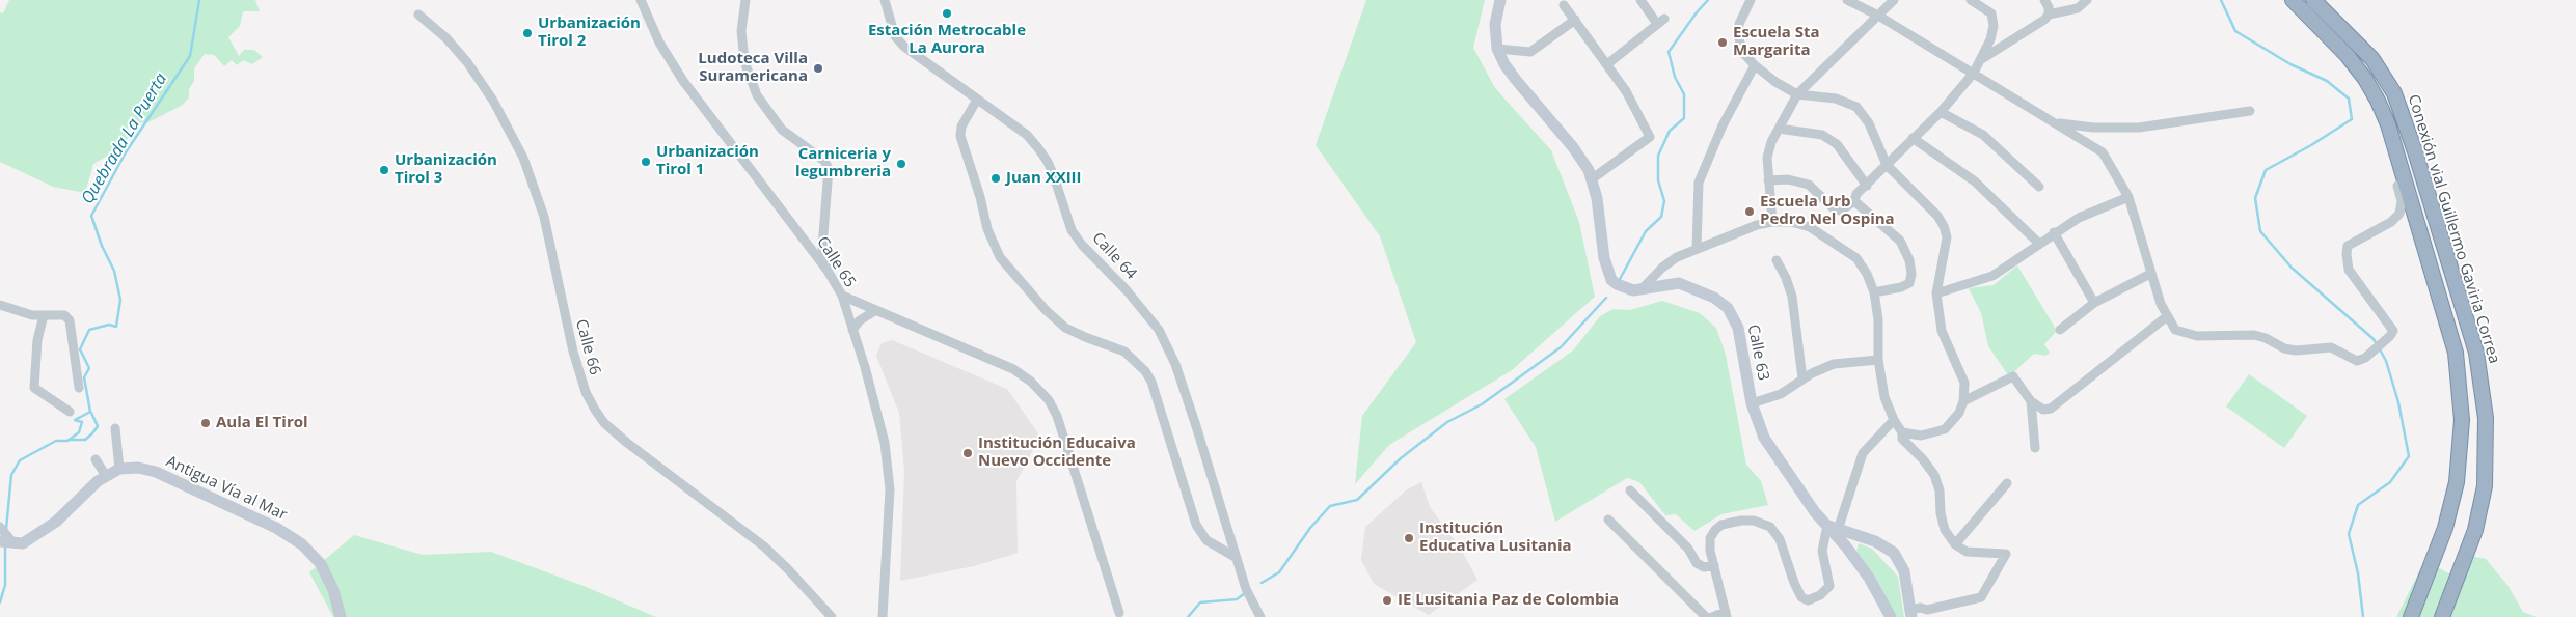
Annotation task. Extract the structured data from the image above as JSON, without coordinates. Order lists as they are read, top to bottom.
{
  "streets": {
    "highway": ["Conexión vial Guillermo Gaviria Correa"],
    "main road": ["Calle 63", "Antigua Vía al Mar"],
    "street": ["Calle 64", "Calle 65", "Calle 66"]
  },
  "water": ["Quebrada La Puerta"],
  "places": [
    "Estación Metrocable La Aurora",
    "Urbanización Tirol 2",
    "Escuela Sta Margarita",
    "Ludoteca Villa Suramericana",
    "Urbanización Tirol 1",
    "Carniceria y legumbreria",
    "Urbanización Tirol 3",
    "Juan XXIII",
    "Escuela Urb Pedro Nel Ospina",
    "Aula El Tirol",
    "Institución Educaiva Nuevo Occidente",
    "Institución Educativa Lusitania",
    "IE Lusitania Paz de Colombia"
  ]
}
